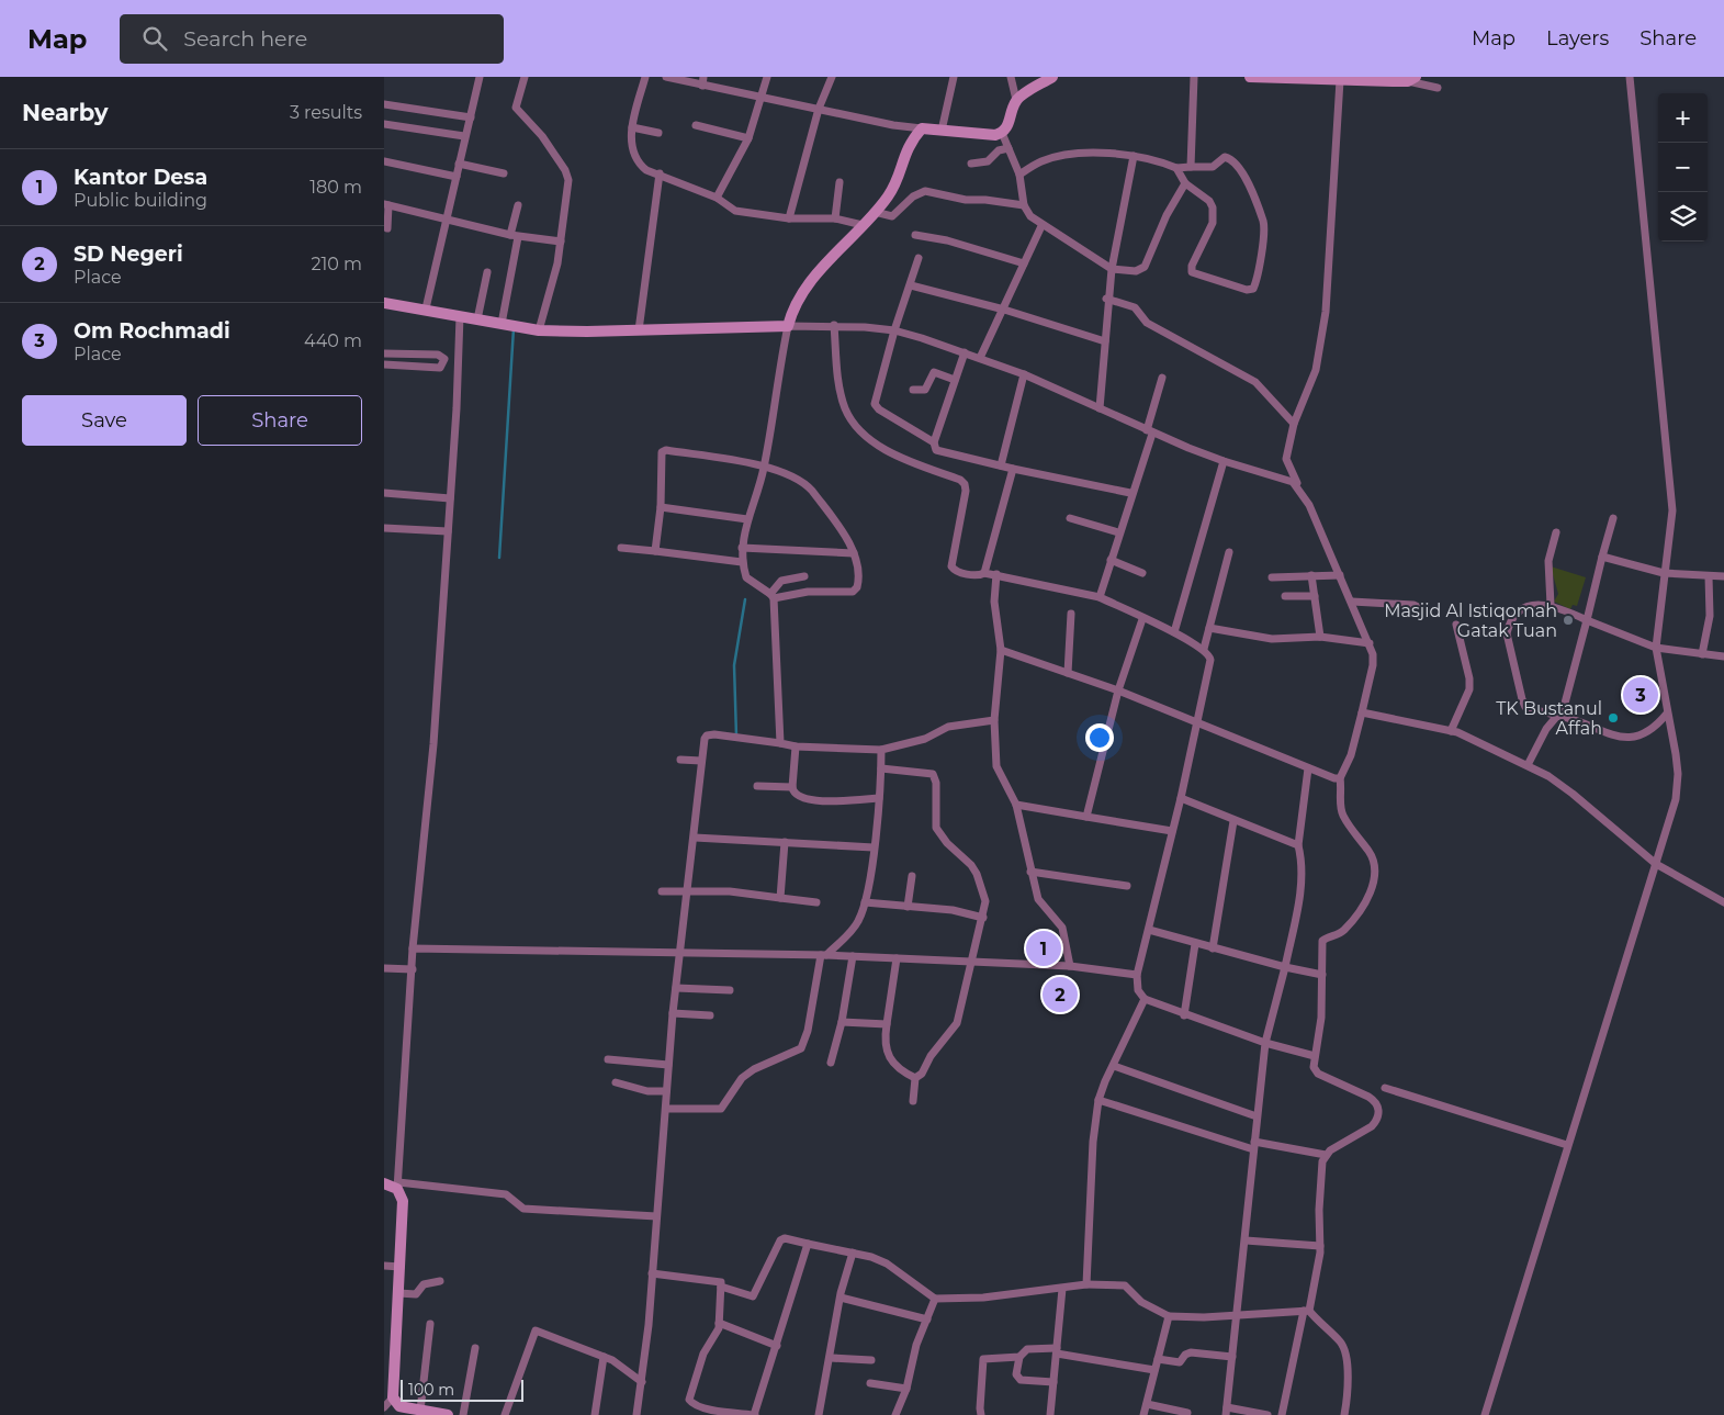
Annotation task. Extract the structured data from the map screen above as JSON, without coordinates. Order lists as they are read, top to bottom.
{
  "places": ["Masjid Al Istiqomah Gatak Tuan", "TK Bustanul Affah"],
  "scale_bar": "100 m",
  "page": {
    "header": "Map",
    "search": "Search here",
    "nav": ["Map", "Layers", "Share"],
    "heading": ["Nearby", "3 results"],
    "map_buttons": ["+", "−"],
    "list": [
      {
        "mark": "1",
        "name": "Kantor Desa",
        "note": "Public building",
        "value": "180 m"
      },
      {
        "mark": "2",
        "name": "SD Negeri",
        "note": "Place",
        "value": "210 m"
      },
      {
        "mark": "3",
        "name": "Om Rochmadi",
        "note": "Place",
        "value": "440 m"
      }
    ],
    "buttons": ["Save", "Share"],
    "pins": ["3", "1", "2"],
    "scale": "100 m"
  }
}
